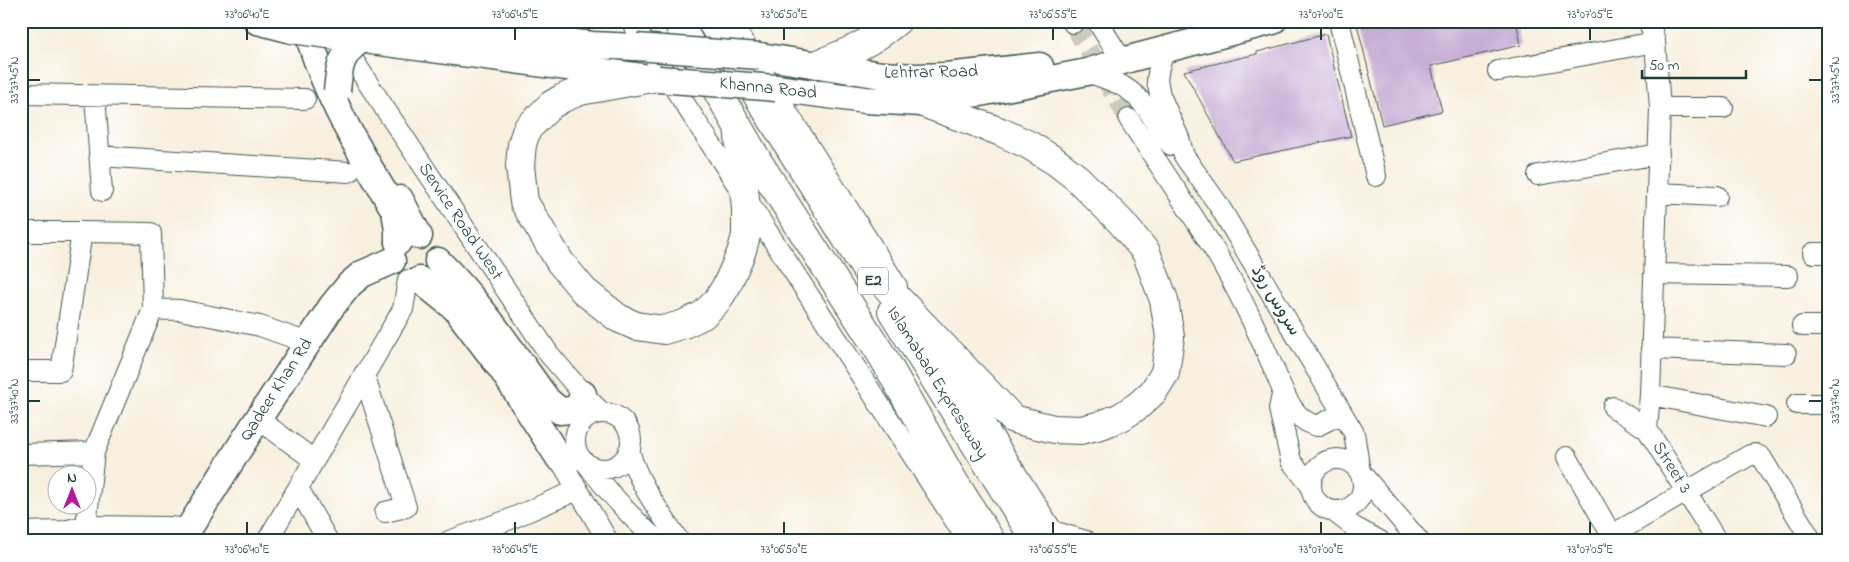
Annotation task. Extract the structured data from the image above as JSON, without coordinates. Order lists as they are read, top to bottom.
{
  "streets": {
    "highway": ["E2", "Islamabad Expressway"],
    "main road": ["Lehtrar Road", "Khanna Road", "Qadeer Khan Rd"],
    "street": ["Service Road West", "سروس روڈ", "Street 3"]
  },
  "crossings": [
    ["Lehtrar Road", "Khanna Road"],
    ["Khanna Road", "Service Road West"],
    ["Khanna Road", "سروس روڈ"]
  ],
  "scale_bar": "50 m",
  "north": "top",
  "coordinates": [
    "73°06'40\"E",
    "73°06'45\"E",
    "73°06'50\"E",
    "73°06'55\"E",
    "73°07'00\"E",
    "73°07'05\"E",
    "33°37'45\"N",
    "33°37'40\"N"
  ]
}
